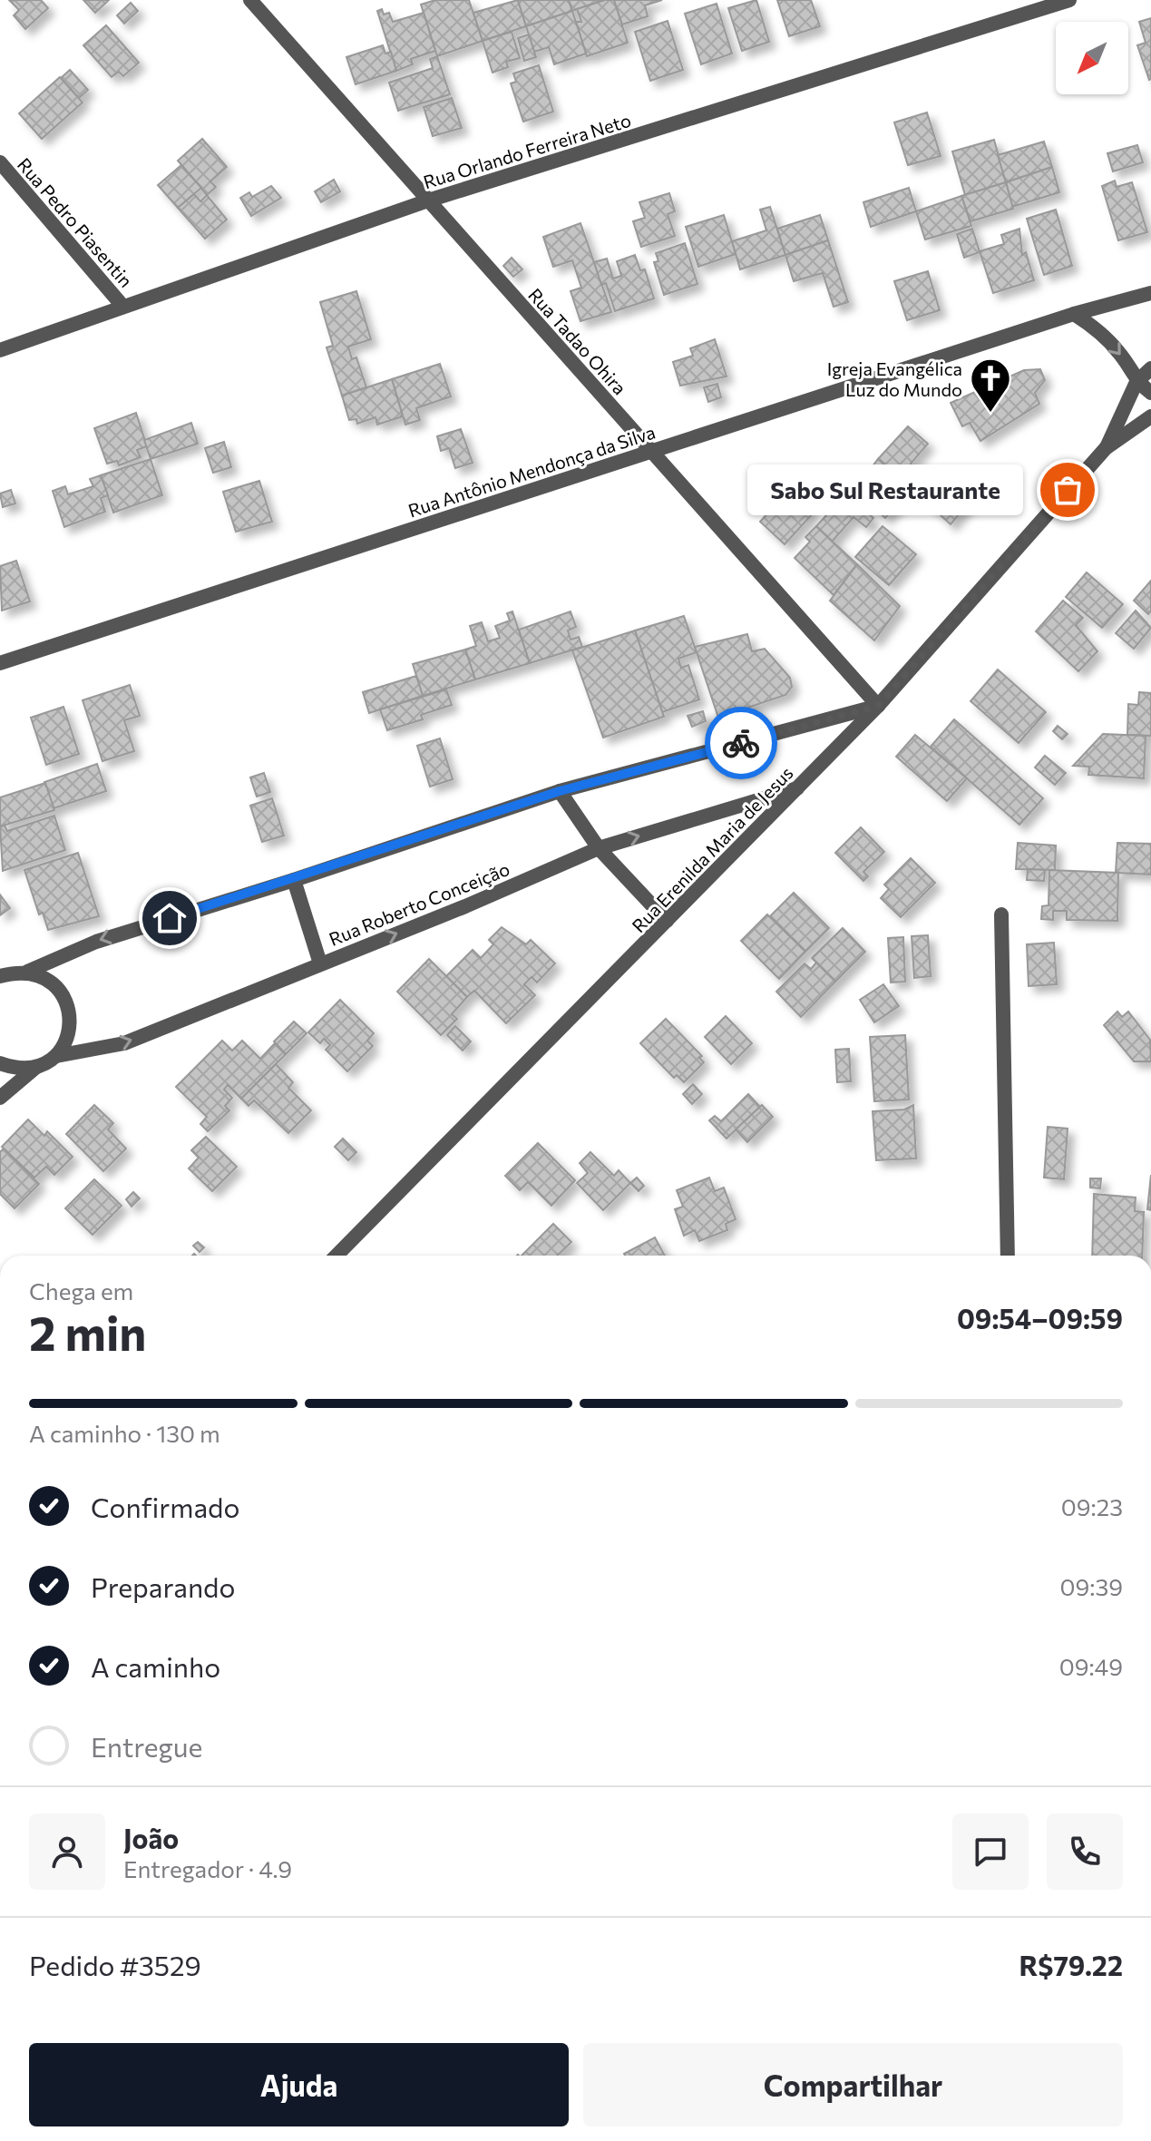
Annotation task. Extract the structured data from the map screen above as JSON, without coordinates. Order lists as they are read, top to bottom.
{
  "streets": {
    "street": [
      "Rua Orlando Ferreira Neto",
      "Rua Pedro Piasentin",
      "Rua Tadao Ohira",
      "Rua Antônio Mendonça da Silva",
      "Rua Erenilda Maria de Jesus",
      "Rua Roberto Conceição"
    ]
  },
  "crossings": [
    ["Rua Orlando Ferreira Neto", "Rua Pedro Piasentin"],
    ["Rua Orlando Ferreira Neto", "Rua Tadao Ohira"],
    ["Rua Tadao Ohira", "Rua Antônio Mendonça da Silva"],
    ["Rua Tadao Ohira", "Rua Erenilda Maria de Jesus"],
    ["Rua Erenilda Maria de Jesus", "Rua Roberto Conceição"]
  ],
  "places": {
    "church": ["Igreja Evangélica Luz do Mundo"],
    "other": ["Sabo Sul Restaurante"]
  },
  "north": "bottom left",
  "page": {
    "bubble": "Sabo Sul Restaurante",
    "heading": ["2 min", "Chega em", "09:54–09:59"],
    "panel": [
      "João",
      "Entregador · 4.9",
      "Pedido #3529",
      "R$79.22"
    ],
    "bar": "A caminho · 130 m",
    "list": [
      ["Confirmado", "09:23"],
      ["Preparando", "09:39"],
      ["A caminho", "09:49"],
      "Entregue"
    ],
    "buttons": ["Ajuda", "Compartilhar"]
  }
}
